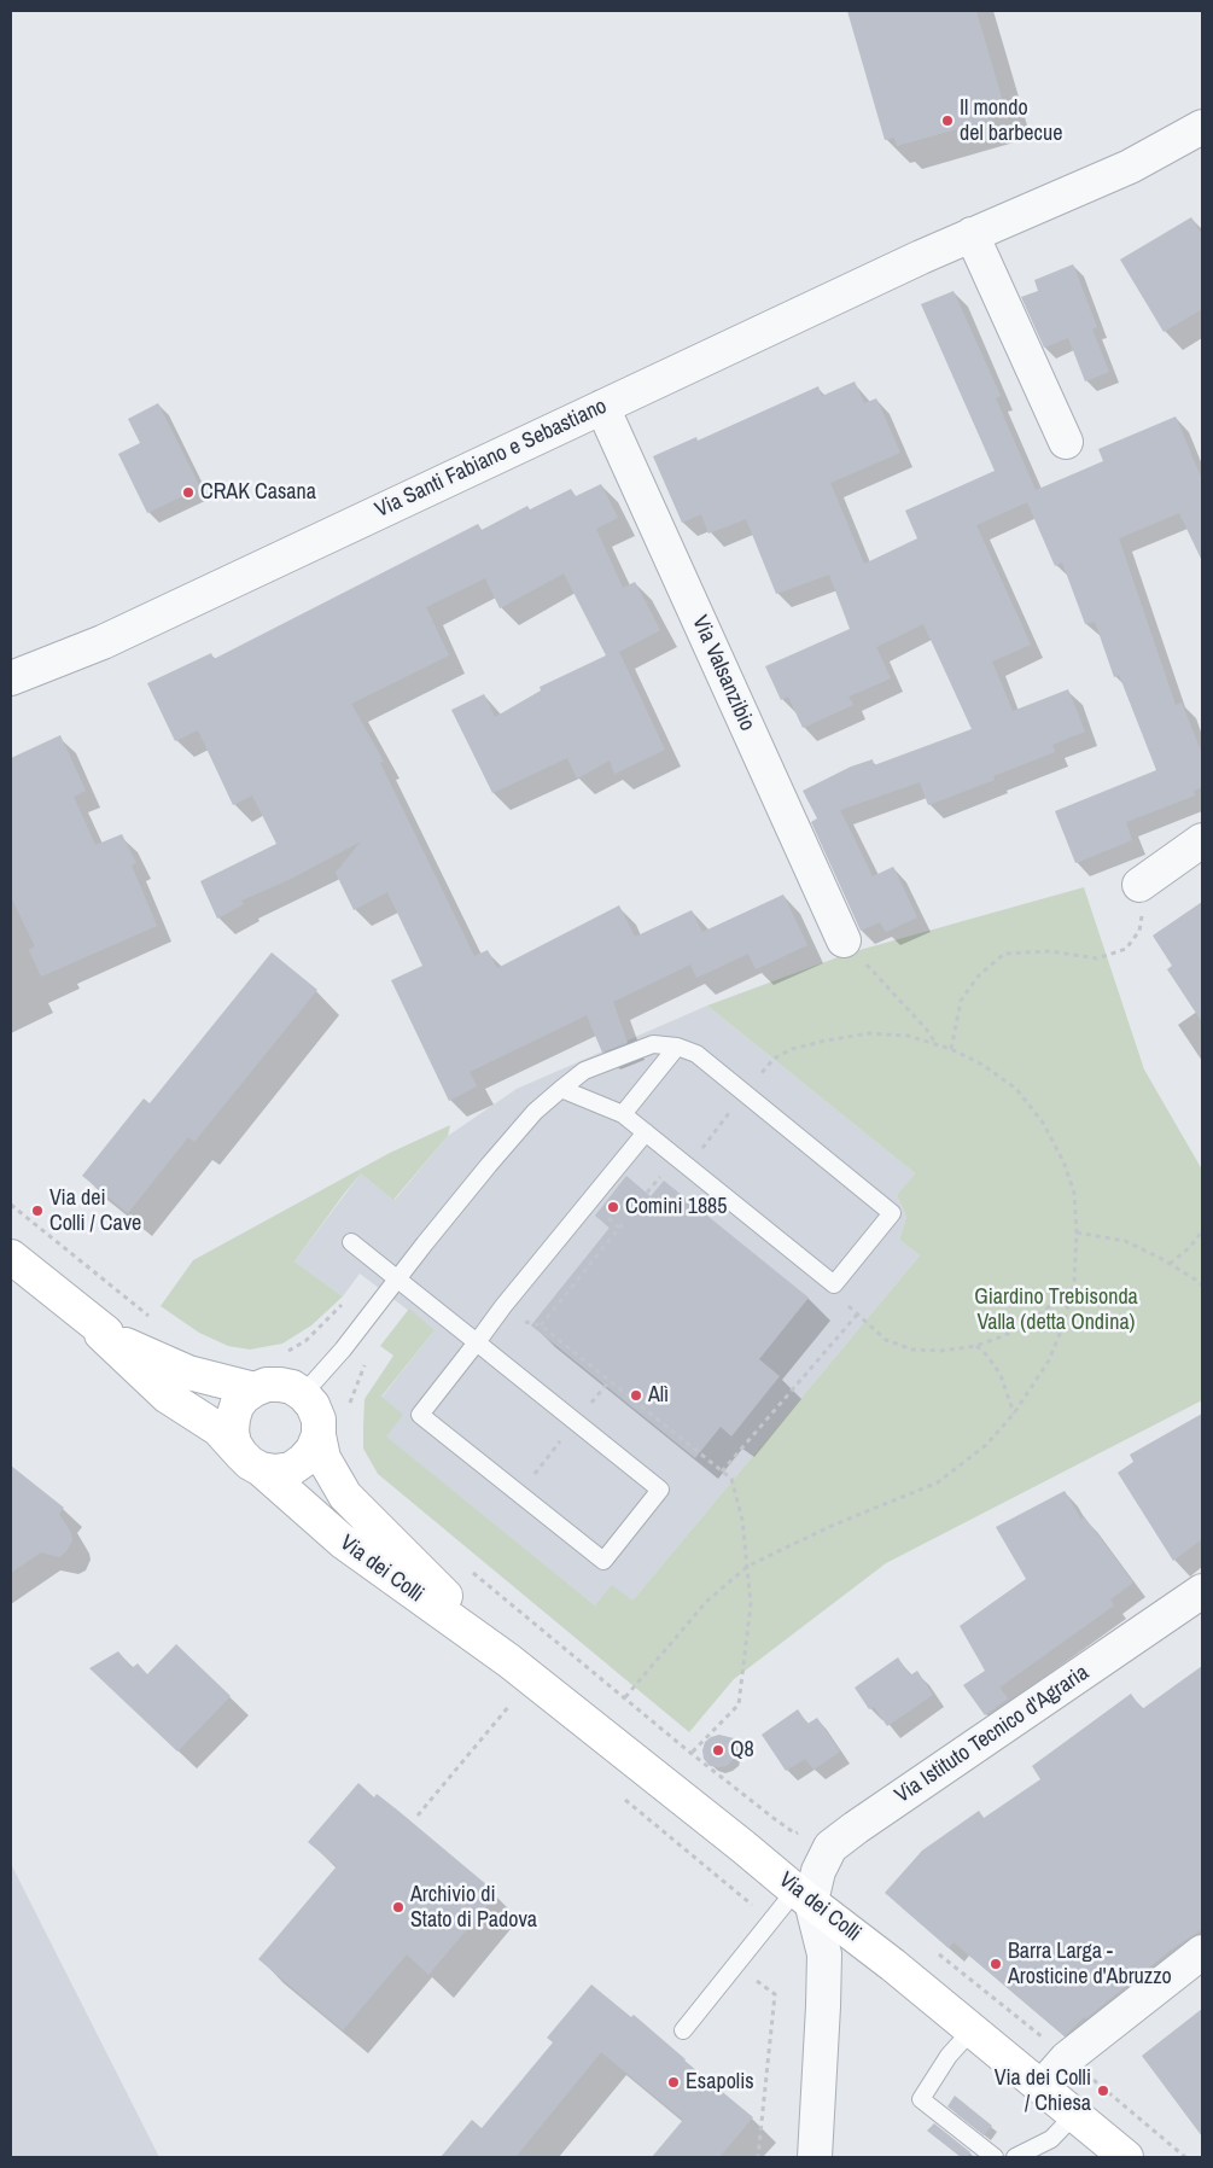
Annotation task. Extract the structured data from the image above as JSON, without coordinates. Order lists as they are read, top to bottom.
{
  "streets": {
    "main road": ["Via dei Colli"],
    "street": ["Via Santi Fabiano e Sebastiano", "Via Valsanzibio", "Via Istituto Tecnico d'Agraria"]
  },
  "crossings": [
    ["Via Santi Fabiano e Sebastiano", "Via Valsanzibio"],
    ["Via dei Colli", "Via Istituto Tecnico d'Agraria"]
  ],
  "parks": ["Giardino Trebisonda Valla (detta Ondina)"],
  "places": [
    "Il mondo del barbecue",
    "CRAK Casana",
    "Comini 1885",
    "Via dei Colli / Cave",
    "Alì",
    "Q8",
    "Archivio di Stato di Padova",
    "Barra Larga - Arosticine d'Abruzzo",
    "Esapolis",
    "Via dei Colli / Chiesa"
  ]
}
